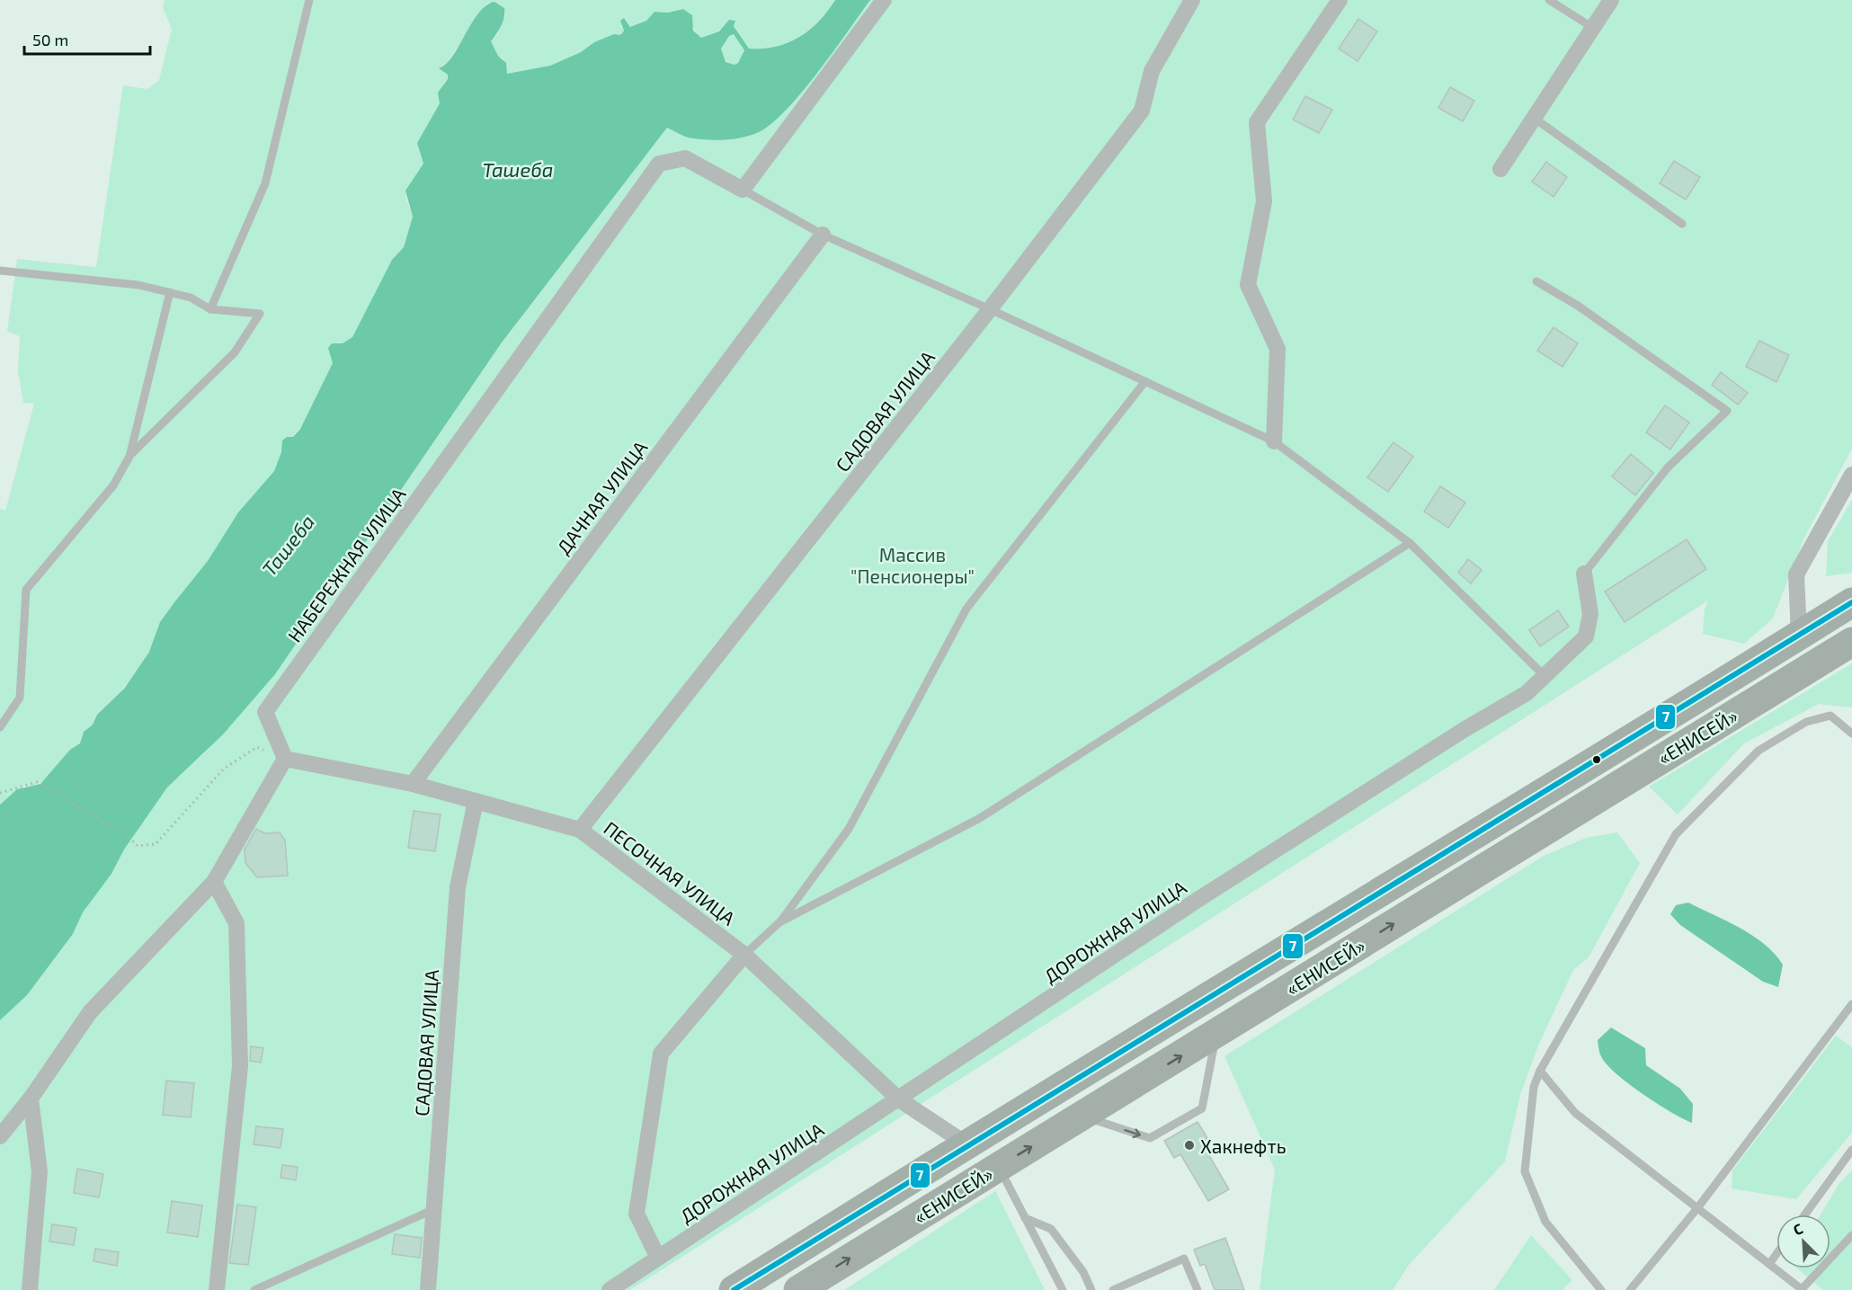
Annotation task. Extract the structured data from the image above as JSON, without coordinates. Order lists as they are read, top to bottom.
{
  "streets": {
    "highway": ["«ЕНИСЕЙ»"],
    "street": [
      "САДОВАЯ УЛИЦА",
      "ДАЧНАЯ УЛИЦА",
      "НАБЕРЕЖНАЯ УЛИЦА",
      "ПЕСОЧНАЯ УЛИЦА",
      "ДОРОЖНАЯ УЛИЦА"
    ]
  },
  "crossings": [
    ["САДОВАЯ УЛИЦА", "ПЕСОЧНАЯ УЛИЦА"],
    ["ДАЧНАЯ УЛИЦА", "ПЕСОЧНАЯ УЛИЦА"],
    ["НАБЕРЕЖНАЯ УЛИЦА", "ПЕСОЧНАЯ УЛИЦА"],
    ["«ЕНИСЕЙ»", "ПЕСОЧНАЯ УЛИЦА"],
    ["ПЕСОЧНАЯ УЛИЦА", "ДОРОЖНАЯ УЛИЦА"]
  ],
  "water": ["Ташеба"],
  "parks": ["Массив \"Пенсионеры\""],
  "places": ["Хакнефть"],
  "lines": ["transit line 7"],
  "scale_bar": "50 m",
  "north": "top left"
}
